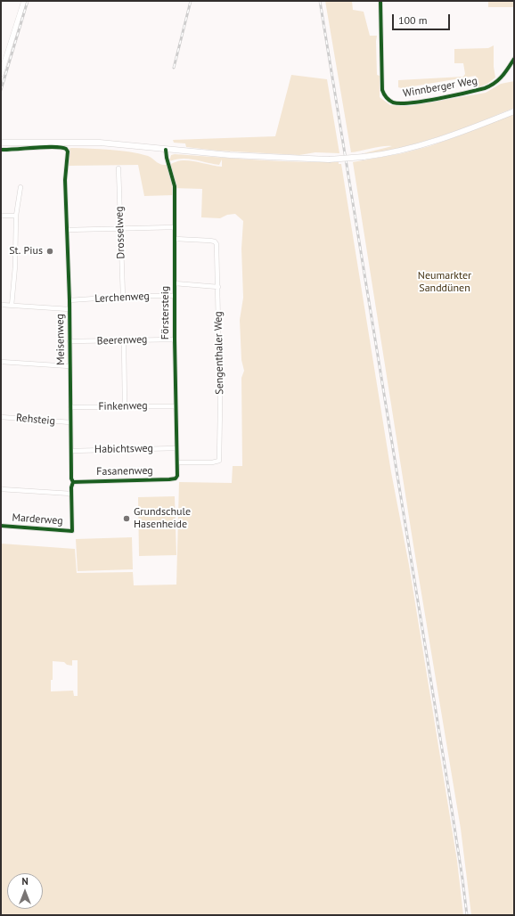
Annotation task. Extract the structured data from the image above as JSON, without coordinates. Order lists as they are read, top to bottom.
{
  "streets": {
    "street": [
      "Winnberger Weg",
      "Drosselweg",
      "Lerchenweg",
      "Förstersteig",
      "Meisenweg",
      "Beerenweg",
      "Sengenthaler Weg",
      "Finkenweg",
      "Rehsteig",
      "Habichtsweg",
      "Fasanenweg",
      "Marderweg"
    ]
  },
  "crossings": [
    ["Drosselweg", "Lerchenweg"],
    ["Lerchenweg", "Förstersteig"],
    ["Lerchenweg", "Meisenweg"],
    ["Förstersteig", "Beerenweg"],
    ["Förstersteig", "Sengenthaler Weg"],
    ["Förstersteig", "Finkenweg"],
    ["Förstersteig", "Habichtsweg"],
    ["Förstersteig", "Fasanenweg"],
    ["Meisenweg", "Beerenweg"],
    ["Meisenweg", "Finkenweg"],
    ["Meisenweg", "Rehsteig"],
    ["Meisenweg", "Habichtsweg"],
    ["Meisenweg", "Fasanenweg"],
    ["Meisenweg", "Marderweg"]
  ],
  "parks": ["Neumarkter Sanddünen"],
  "places": ["St. Pius", "Grundschule Hasenheide"],
  "scale_bar": "100 m",
  "north": "top"
}
